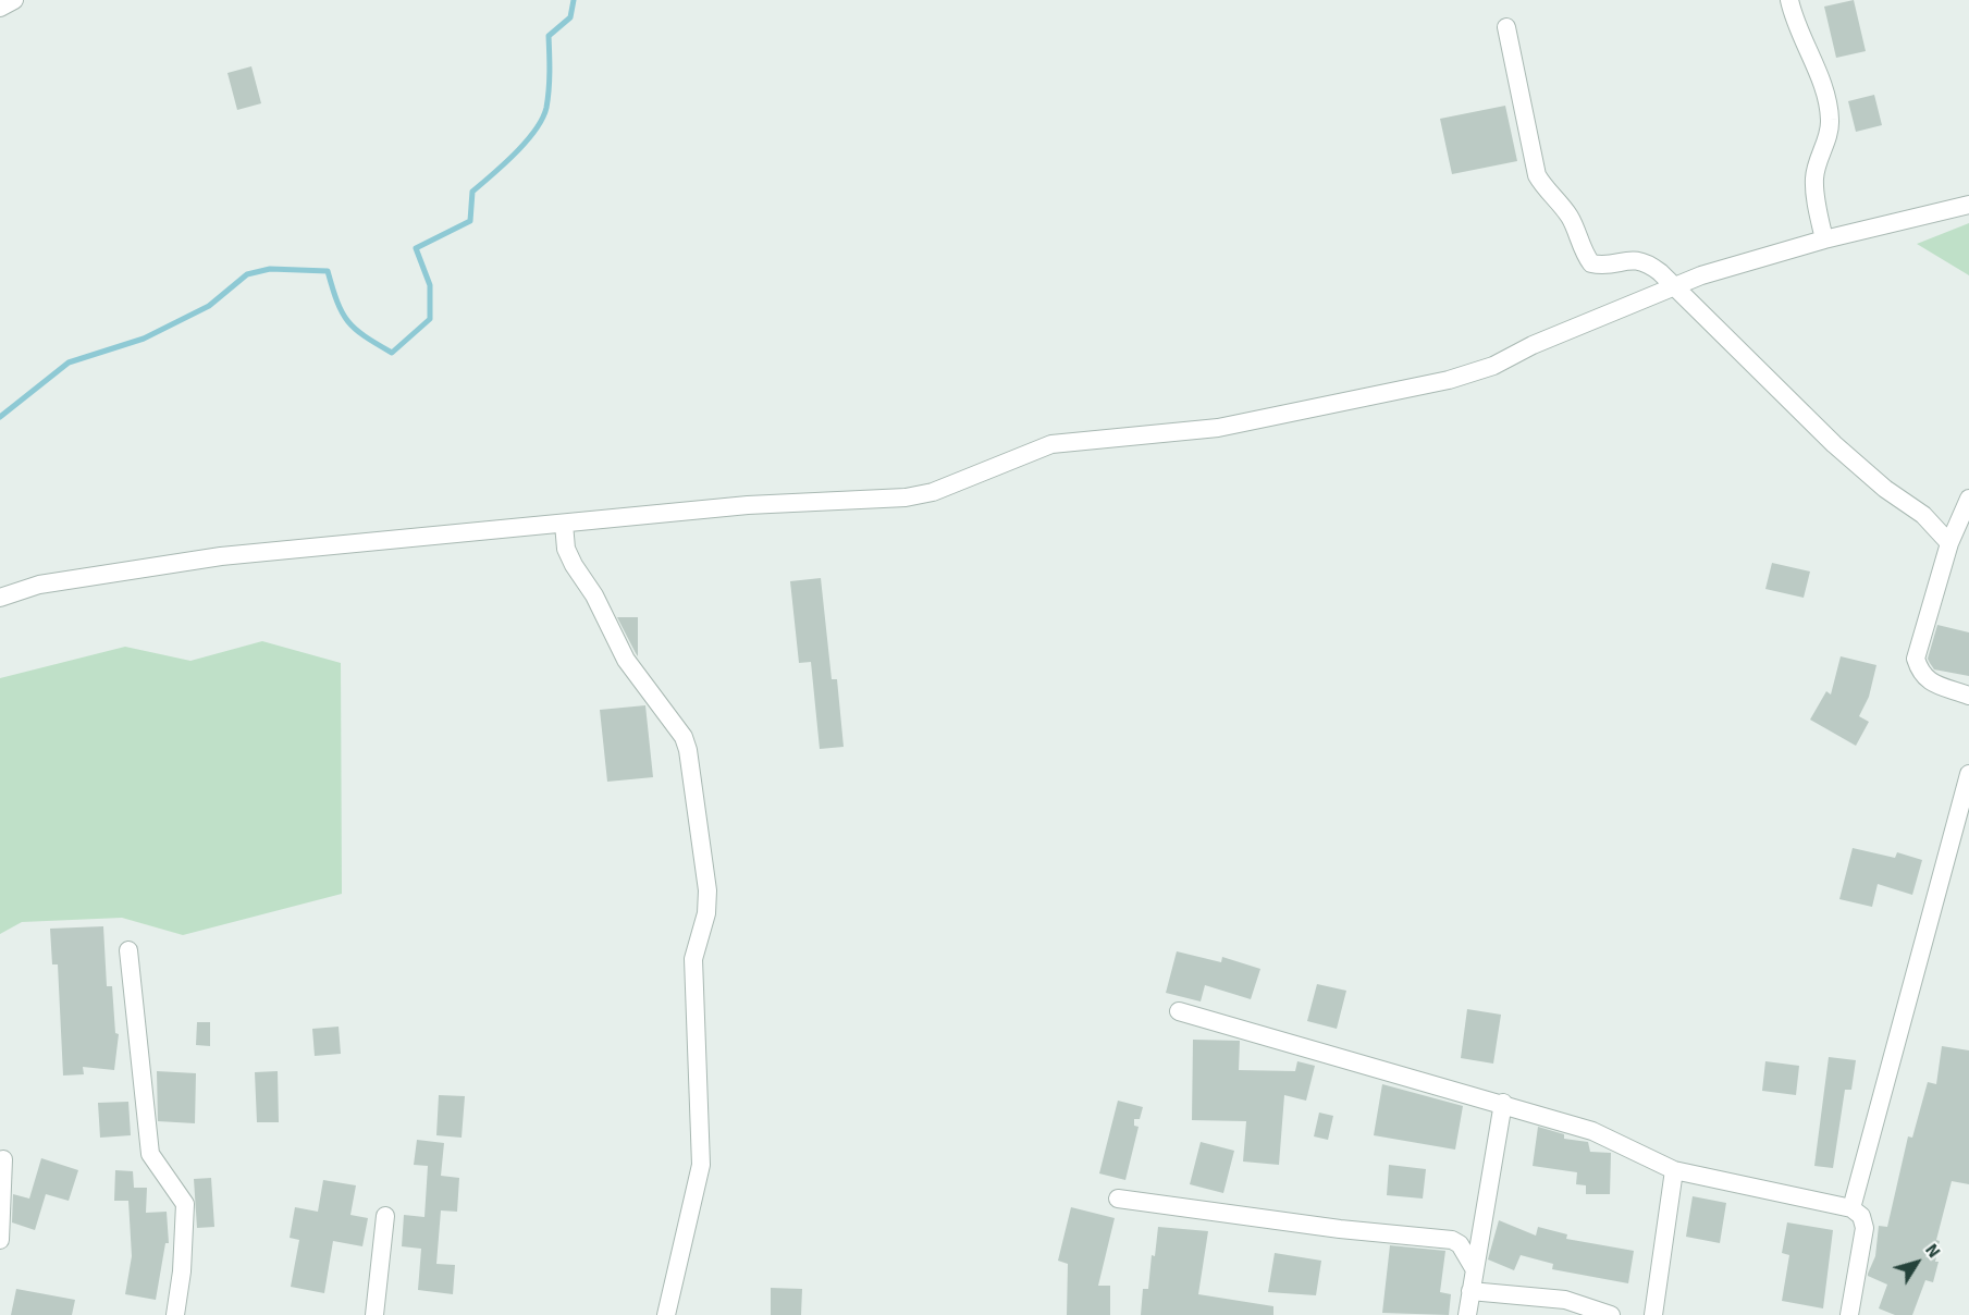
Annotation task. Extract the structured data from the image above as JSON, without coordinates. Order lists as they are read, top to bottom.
{
  "north": "top right"
}
